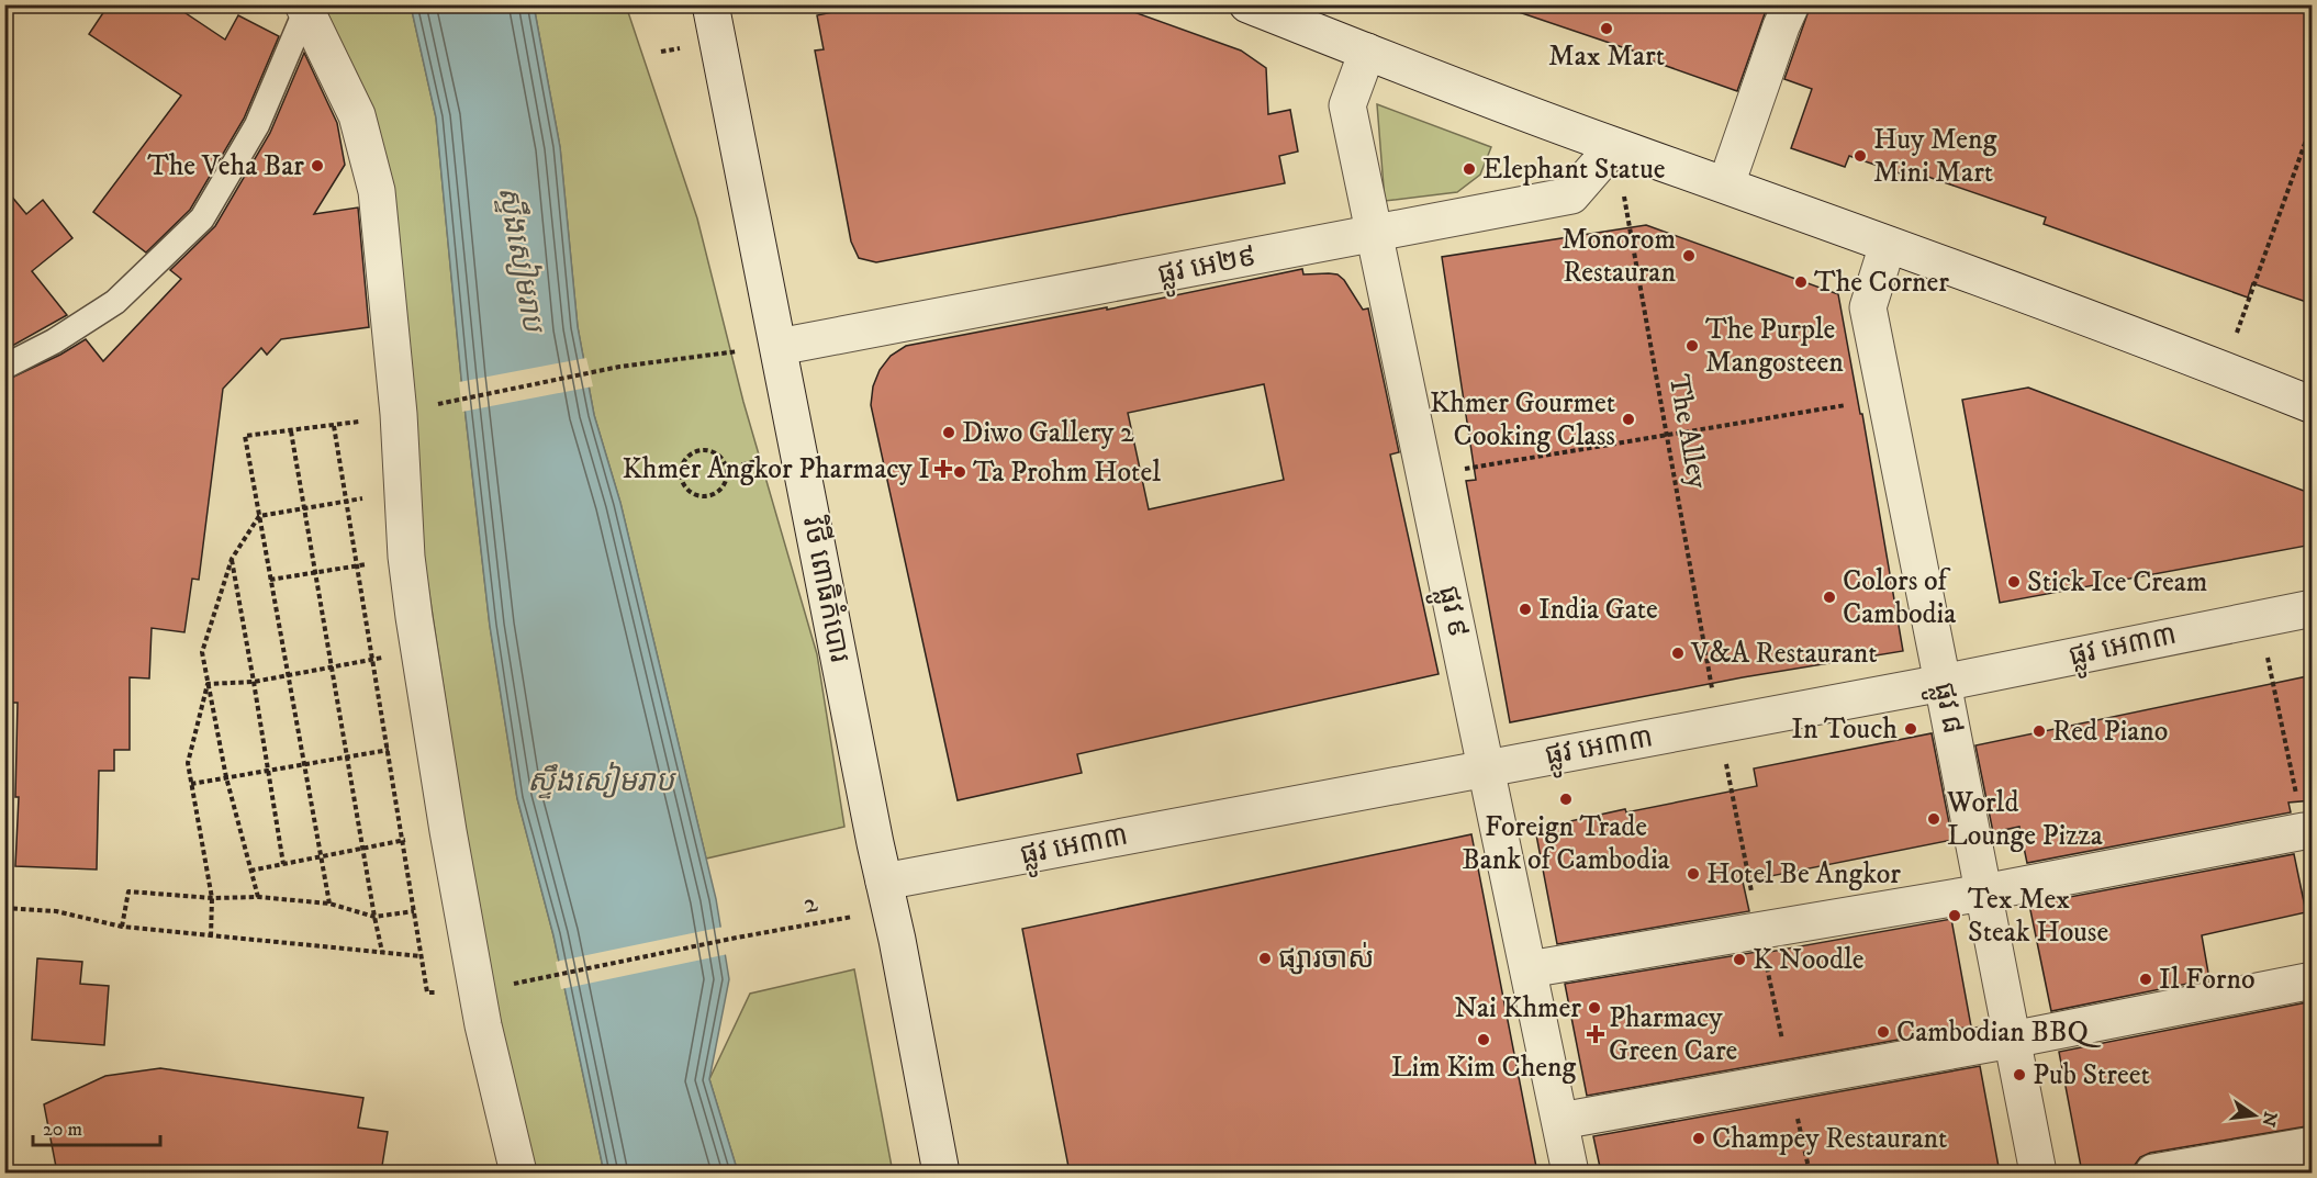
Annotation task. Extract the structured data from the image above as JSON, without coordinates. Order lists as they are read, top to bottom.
{
  "streets": {
    "street": [
      "ផ្លូវ អេ២៩",
      "វិថី ពោធិកំបោរ",
      "ផ្លូវ ៩",
      "ផ្លូវ អេ៣៣",
      "ផ្លូវ ៨"
    ],
    "path": ["The Alley", "2"]
  },
  "crossings": [
    ["ផ្លូវ អេ២៩", "The Alley"],
    ["ផ្លូវ អេ២៩", "វិថី ពោធិកំបោរ"],
    ["ផ្លូវ អេ២៩", "ផ្លូវ ៩"],
    ["The Alley", "ផ្លូវ អេ៣៣"],
    ["វិថី ពោធិកំបោរ", "ផ្លូវ អេ៣៣"],
    ["វិថី ពោធិកំបោរ", "2"],
    ["ផ្លូវ ៩", "ផ្លូវ អេ៣៣"],
    ["ផ្លូវ អេ៣៣", "ផ្លូវ ៨"],
    ["ផ្លូវ អេ៣៣", "2"]
  ],
  "water": ["ស្ទឹងសៀមរាប"],
  "places": {
    "other": [
      "Max Mart",
      "Huy Meng Mini Mart",
      "The Veha Bar",
      "Elephant Statue",
      "Monorom Restauran",
      "The Corner",
      "The Purple Mangosteen",
      "Khmer Gourmet Cooking Class",
      "Diwo Gallery 2",
      "Ta Prohm Hotel",
      "Stick Ice Cream",
      "Colors of Cambodia",
      "India Gate",
      "V&A Restaurant",
      "In Touch",
      "Red Piano",
      "Foreign Trade Bank of Cambodia",
      "World Lounge Pizza",
      "Hotel Be Angkor",
      "Tex Mex Steak House",
      "ផ្សារចាស់",
      "K Noodle",
      "Il Forno",
      "Nai Khmer",
      "Cambodian BBQ",
      "Lim Kim Cheng",
      "Pub Street",
      "Champey Restaurant"
    ],
    "health": ["Khmer Angkor Pharmacy I", "Pharmacy Green Care"]
  },
  "scale_bar": "20 m",
  "north": "right"
}
